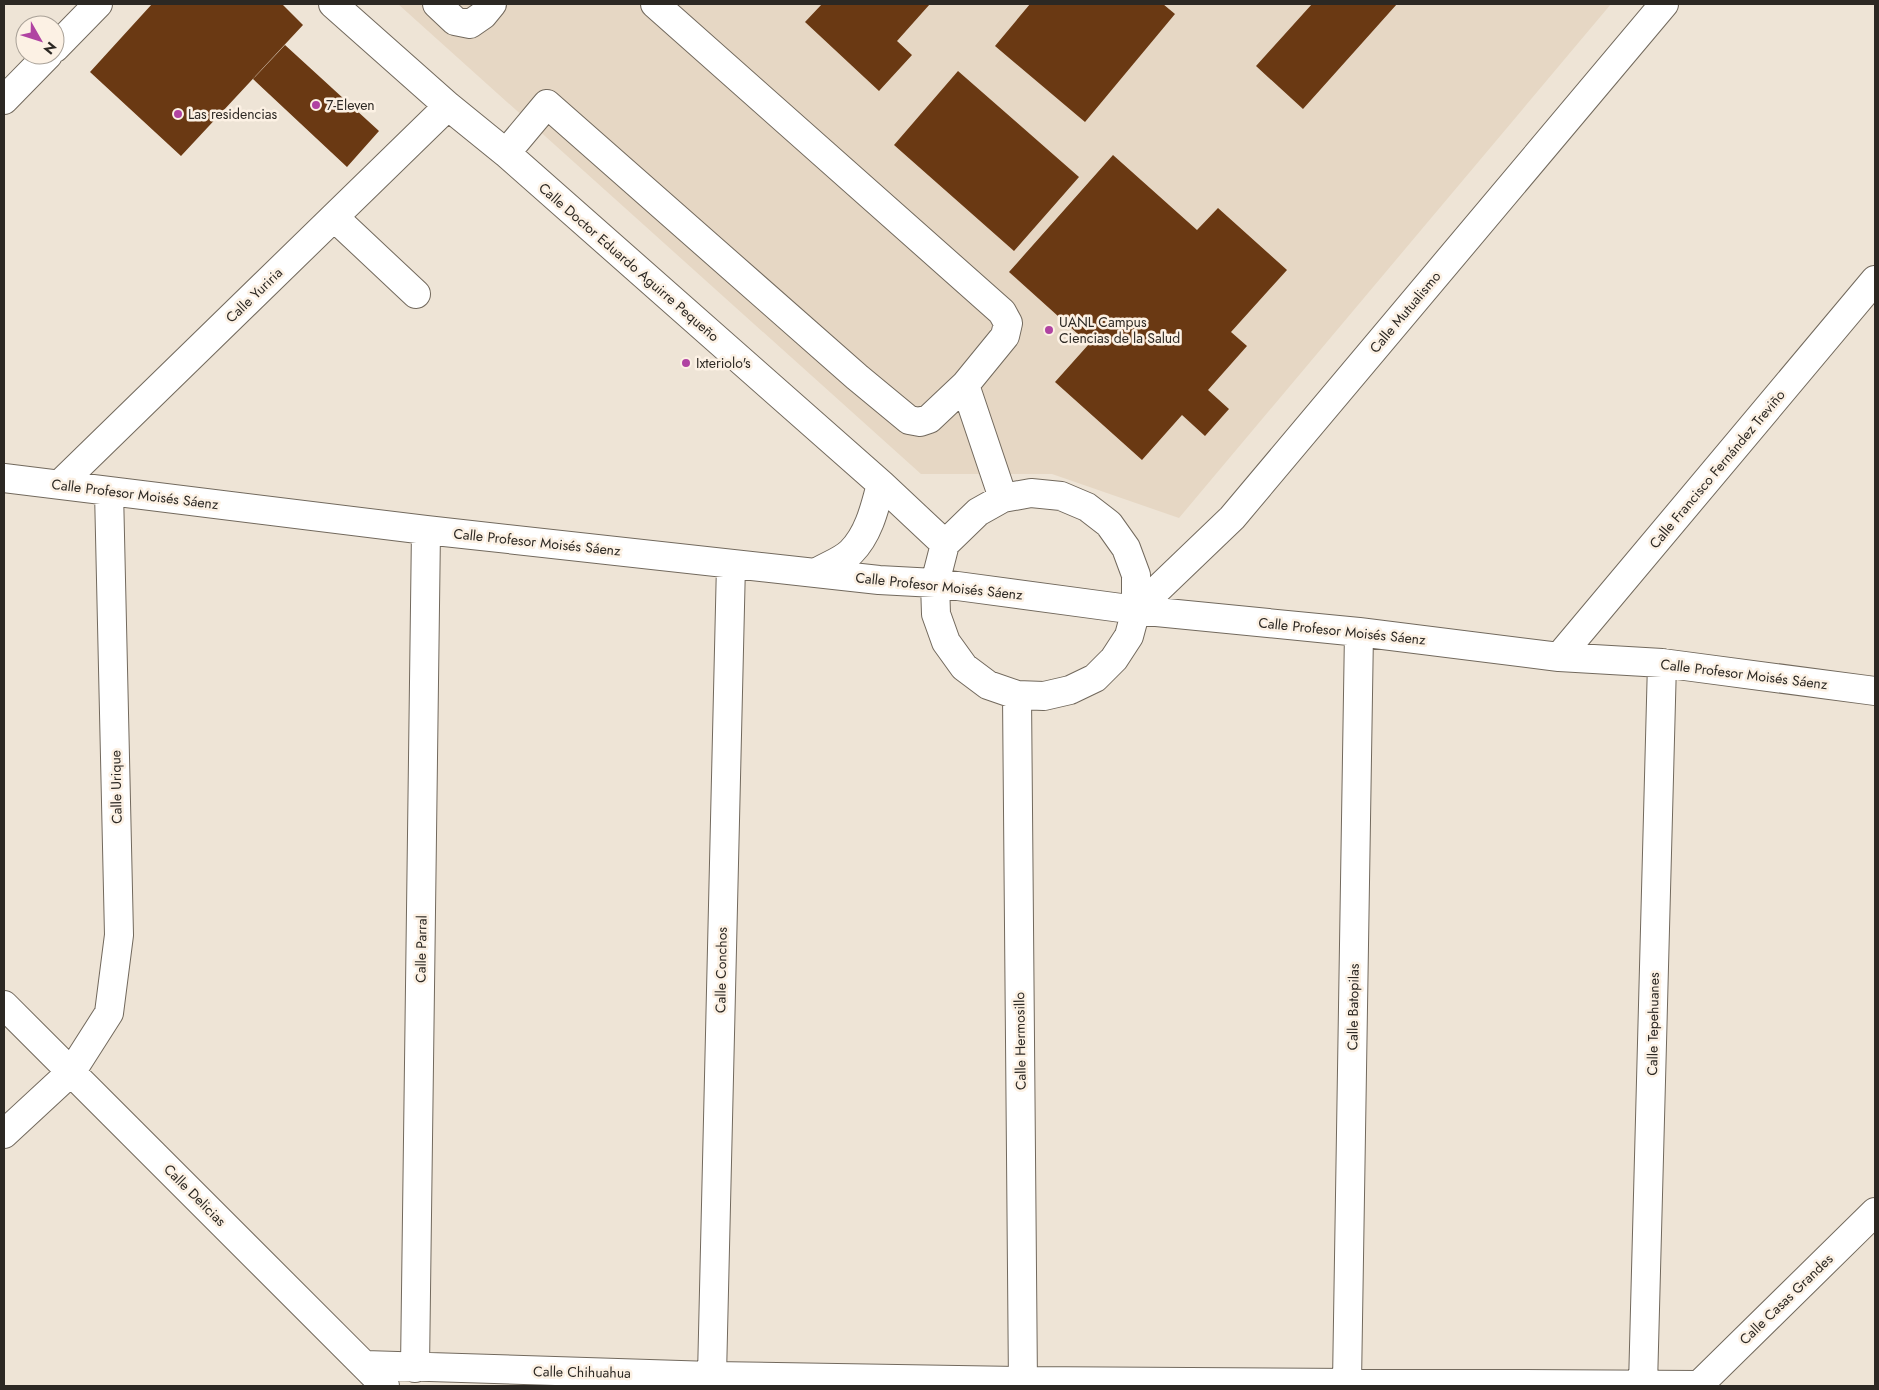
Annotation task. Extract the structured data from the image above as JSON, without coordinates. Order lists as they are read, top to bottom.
{
  "streets": {
    "street": [
      "Calle Doctor Eduardo Aguirre Pequeño",
      "Calle Yuriria",
      "Calle Mutualismo",
      "Calle Francisco Fernández Treviño",
      "Calle Profesor Moisés Sáenz",
      "Calle Urique",
      "Calle Parral",
      "Calle Conchos",
      "Calle Batopilas",
      "Calle Tepehuanes",
      "Calle Hermosillo",
      "Calle Delicias",
      "Calle Casas Grandes",
      "Calle Chihuahua"
    ]
  },
  "crossings": [
    ["Calle Doctor Eduardo Aguirre Pequeño", "Calle Yuriria"],
    ["Calle Yuriria", "Calle Profesor Moisés Sáenz"],
    ["Calle Mutualismo", "Calle Profesor Moisés Sáenz"],
    ["Calle Francisco Fernández Treviño", "Calle Profesor Moisés Sáenz"],
    ["Calle Profesor Moisés Sáenz", "Calle Urique"],
    ["Calle Profesor Moisés Sáenz", "Calle Parral"],
    ["Calle Profesor Moisés Sáenz", "Calle Conchos"],
    ["Calle Profesor Moisés Sáenz", "Calle Batopilas"],
    ["Calle Profesor Moisés Sáenz", "Calle Tepehuanes"],
    ["Calle Urique", "Calle Delicias"],
    ["Calle Parral", "Calle Chihuahua"],
    ["Calle Conchos", "Calle Chihuahua"],
    ["Calle Batopilas", "Calle Chihuahua"],
    ["Calle Tepehuanes", "Calle Chihuahua"],
    ["Calle Hermosillo", "Calle Chihuahua"],
    ["Calle Delicias", "Calle Chihuahua"],
    ["Calle Casas Grandes", "Calle Chihuahua"]
  ],
  "places": [
    "7-Eleven",
    "Las residencias",
    "UANL Campus Ciencias de la Salud",
    "Ixteriolo's"
  ],
  "north": "bottom right"
}
